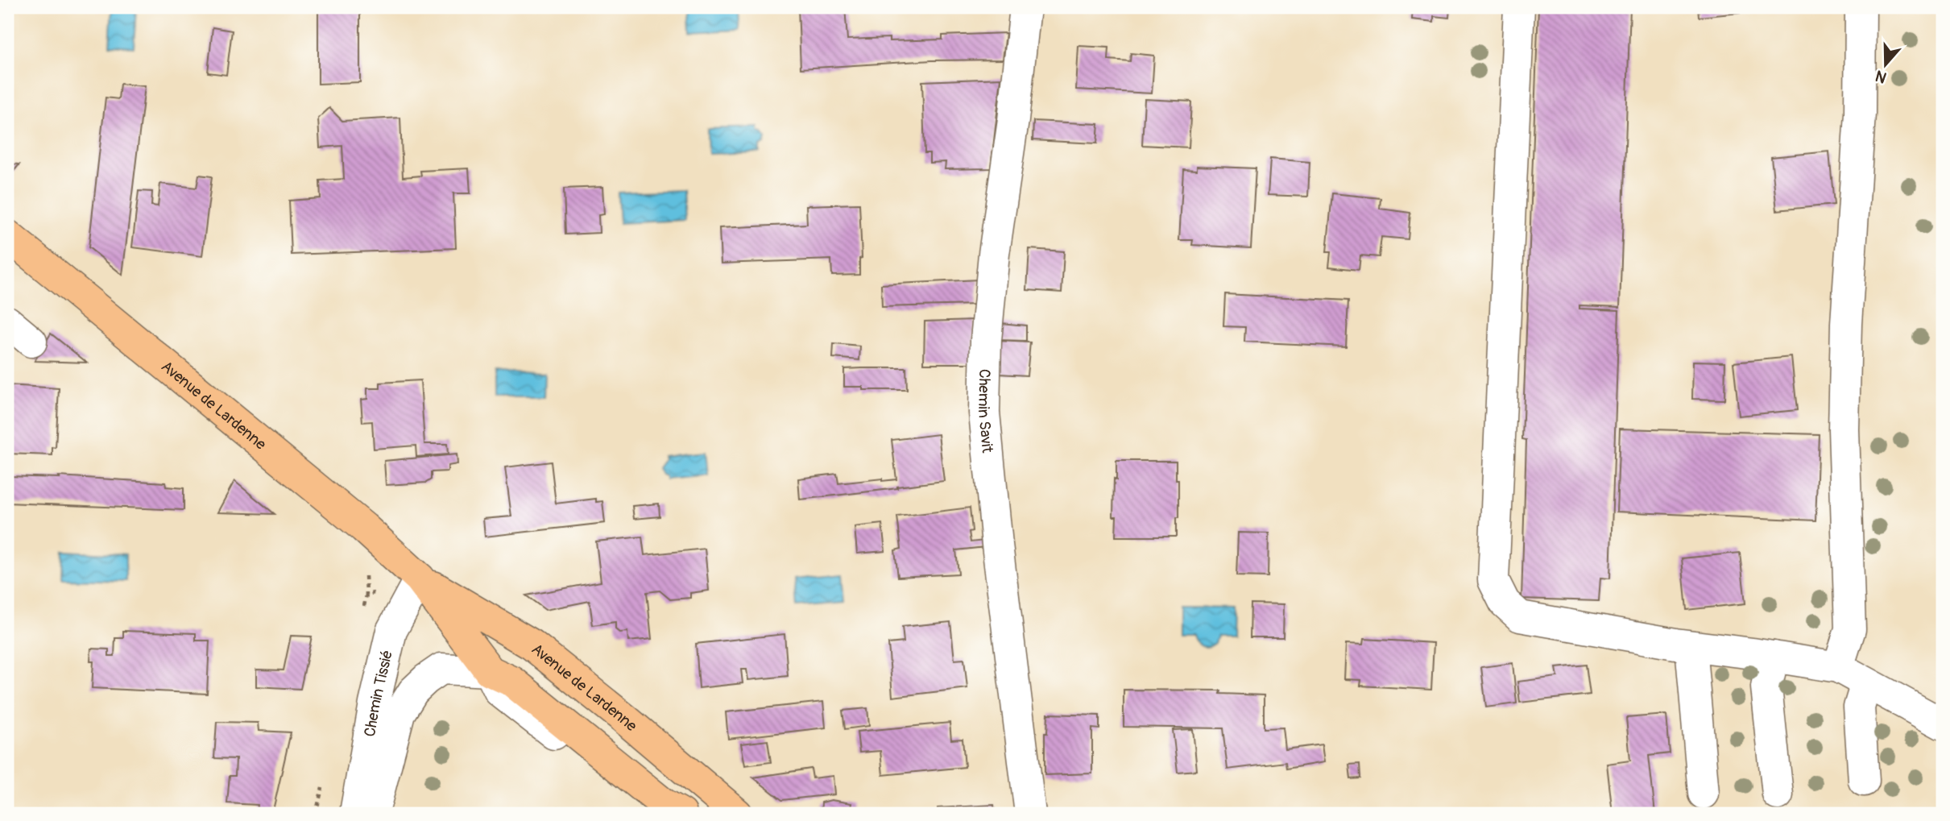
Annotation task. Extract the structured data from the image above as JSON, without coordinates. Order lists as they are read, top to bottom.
{
  "streets": {
    "main road": ["Avenue de Lardenne"],
    "street": ["Chemin Savit", "Chemin Tissié"]
  },
  "crossings": [
    ["Avenue de Lardenne", "Chemin Tissié"]
  ],
  "north": "bottom"
}
